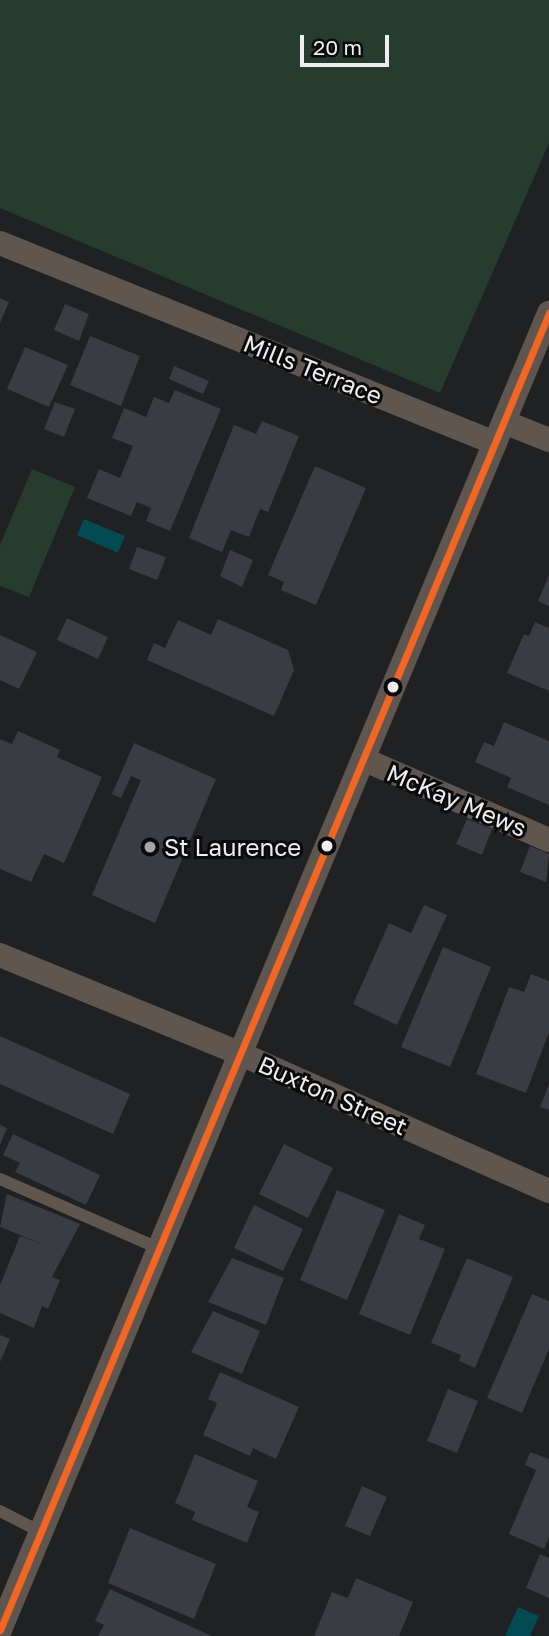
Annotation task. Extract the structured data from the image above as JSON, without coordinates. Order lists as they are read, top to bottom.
{
  "streets": {
    "street": ["Mills Terrace", "McKay Mews", "Buxton Street"]
  },
  "places": ["St Laurence"],
  "scale_bar": "20 m"
}
